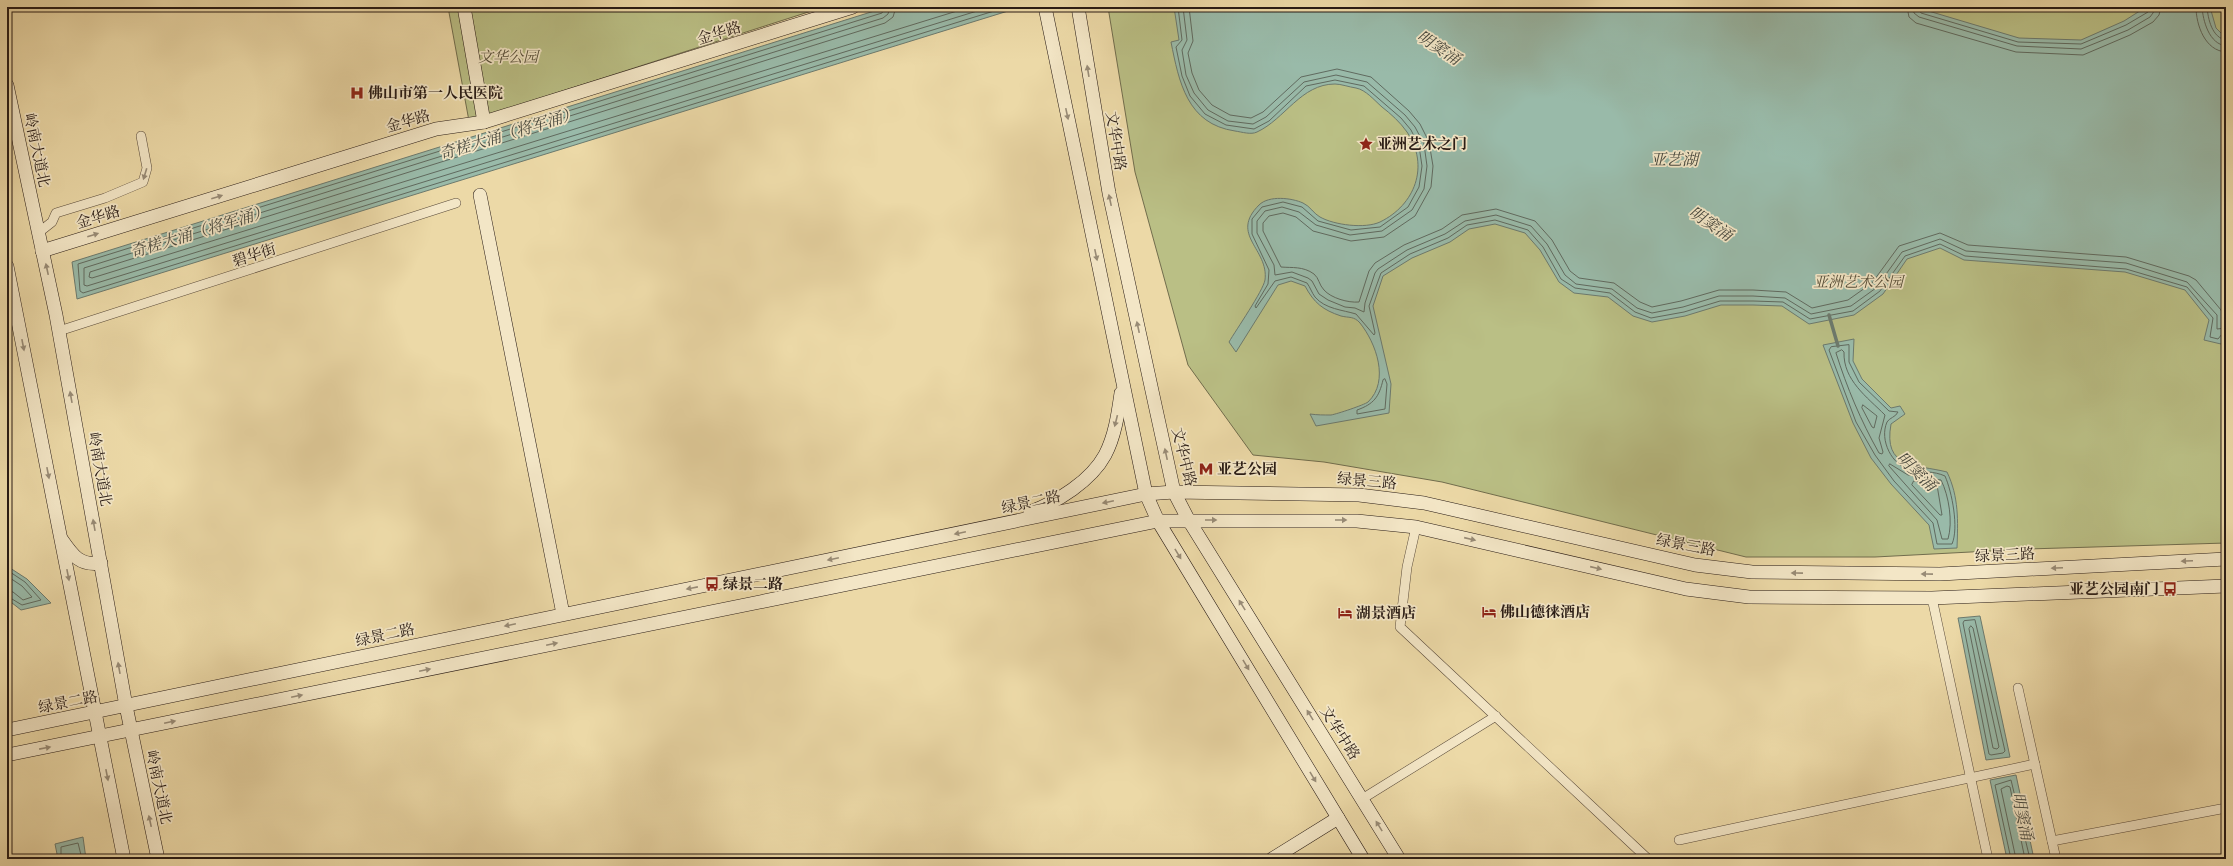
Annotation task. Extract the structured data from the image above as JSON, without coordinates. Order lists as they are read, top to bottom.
{
  "streets": {
    "main road": [
      "金华路",
      "文华中路",
      "岭南大道北",
      "绿景三路",
      "绿景二路"
    ],
    "street": ["碧华街"]
  },
  "crossings": [
    ["金华路", "岭南大道北"],
    ["文华中路", "绿景三路"],
    ["岭南大道北", "碧华街"],
    ["岭南大道北", "绿景二路"],
    ["绿景三路", "绿景二路"]
  ],
  "one_way": ["金华路"],
  "water": ["明窦涌", "奇槎大涌（将军涌）", "亚艺湖"],
  "parks": ["文华公园", "亚洲艺术公园"],
  "places": {
    "hospital": ["佛山市第一人民医院"],
    "place": ["亚洲艺术之门"],
    "metro station": ["亚艺公园"],
    "bus stop": ["绿景二路", "亚艺公园南门"],
    "hotel": ["佛山德徕酒店", "湖景酒店"]
  }
}
